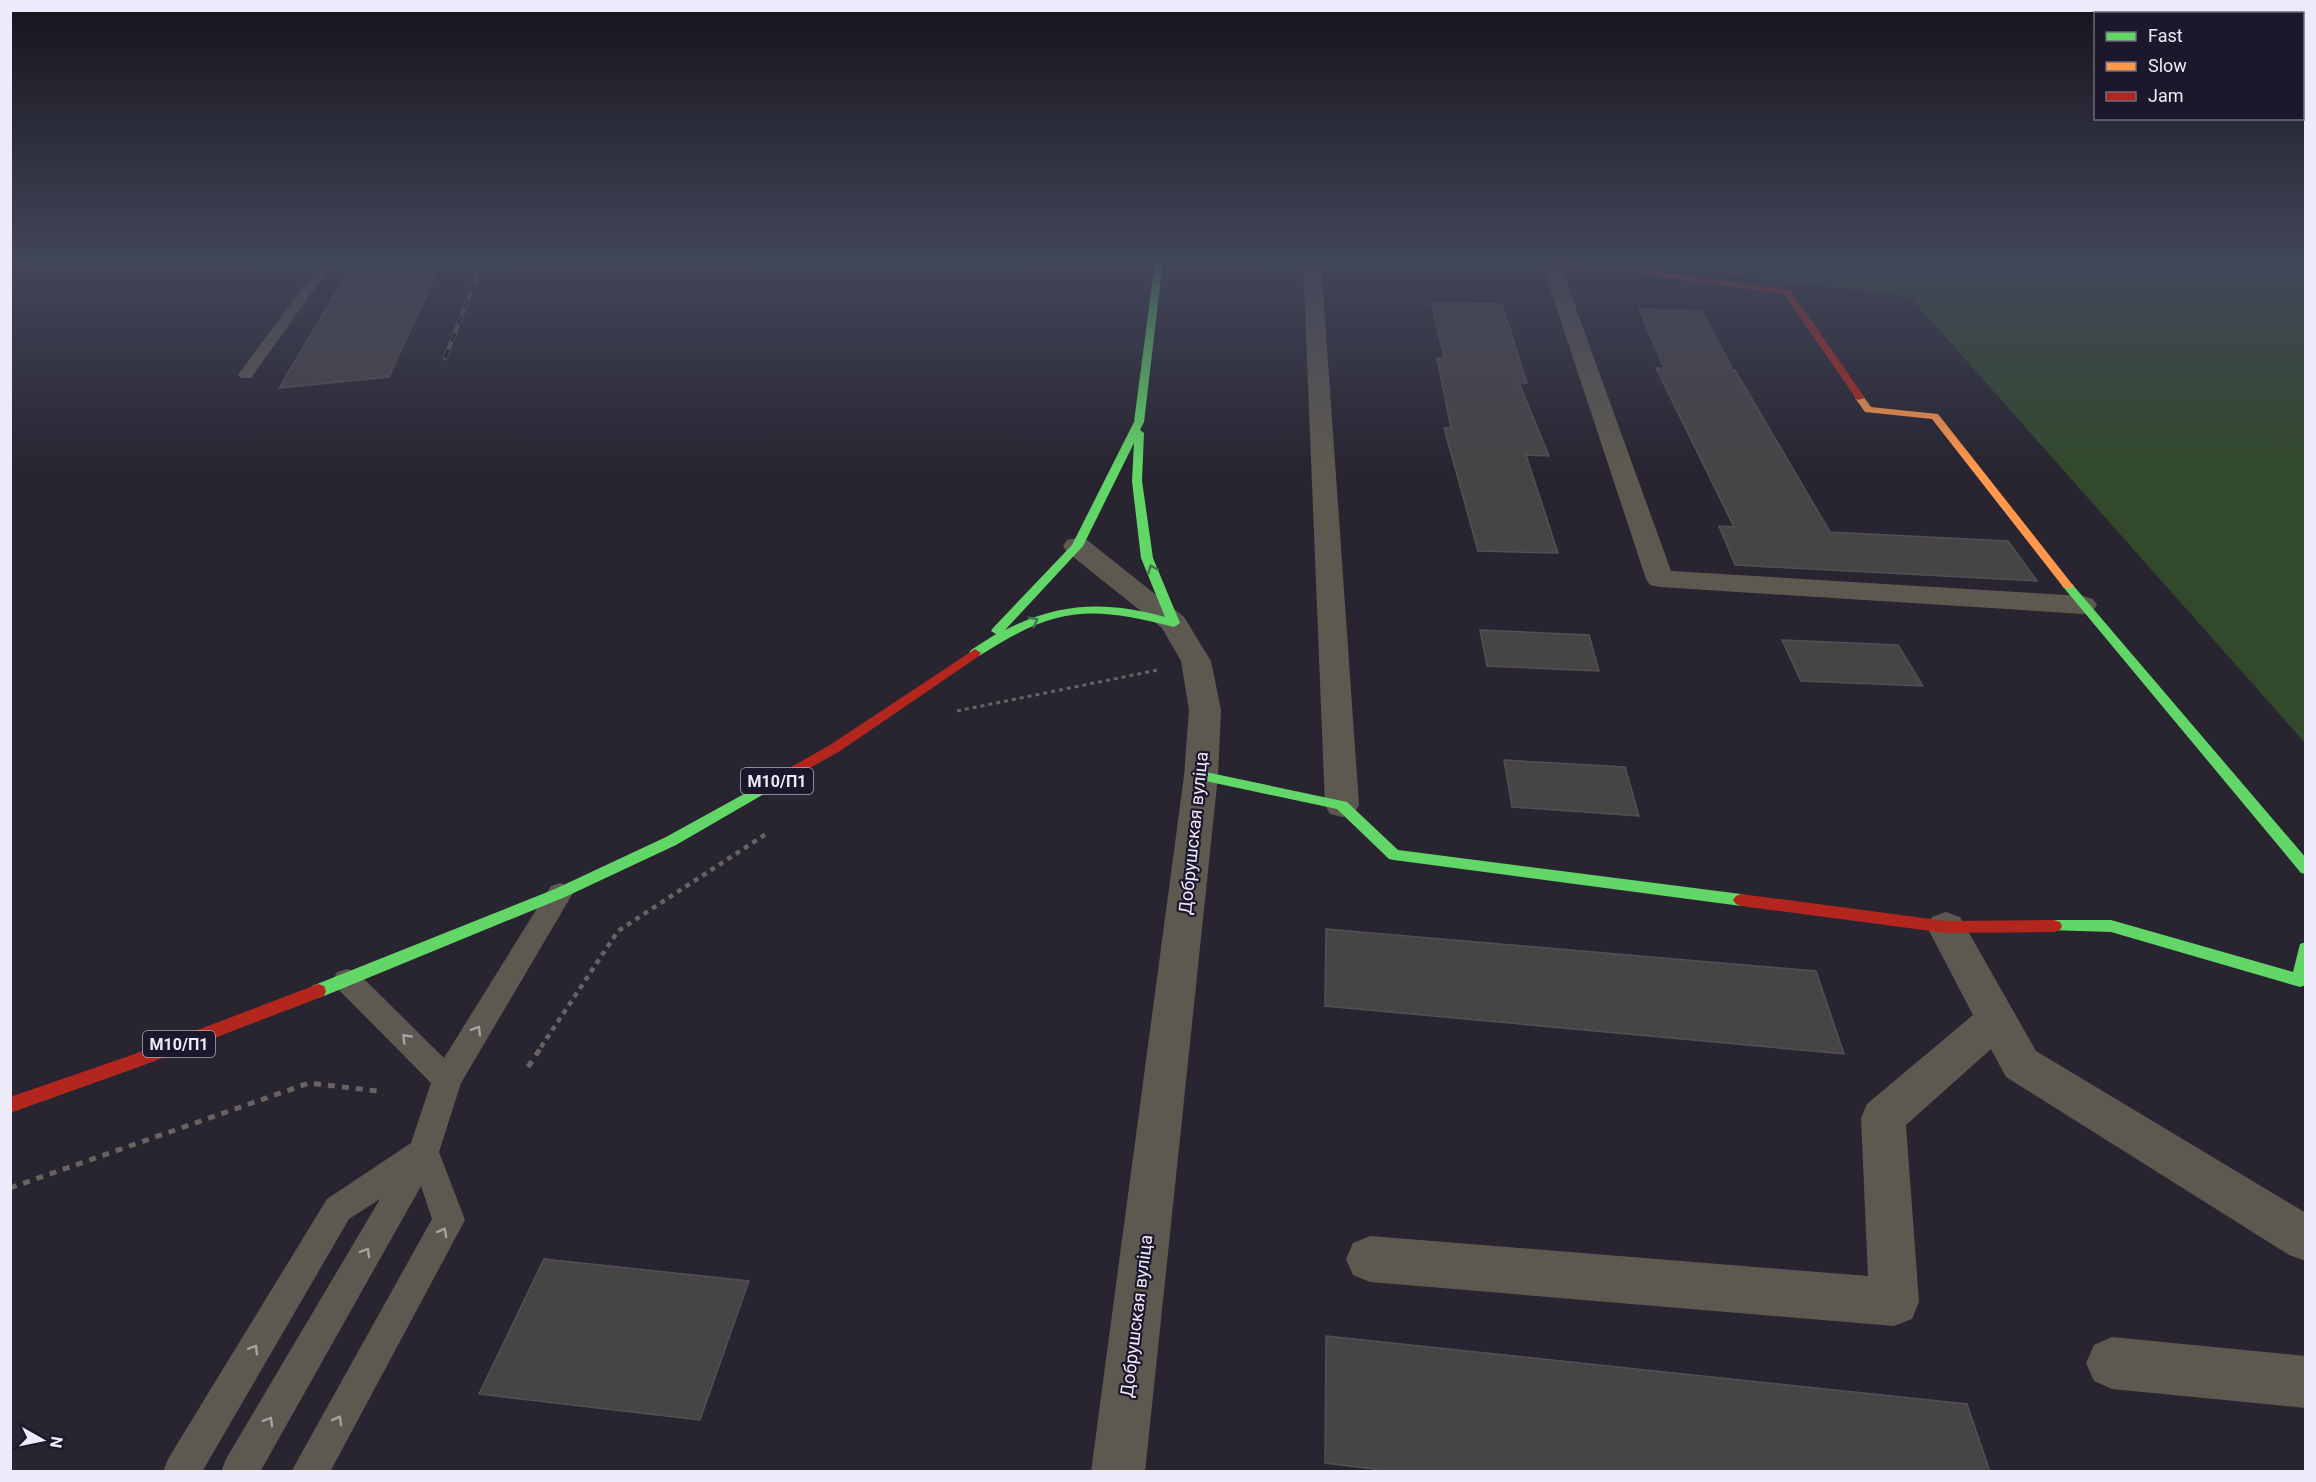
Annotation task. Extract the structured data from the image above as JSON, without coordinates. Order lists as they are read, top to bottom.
{
  "streets": {
    "main road": ["М10/П1"],
    "street": ["Добрушская вуліца"]
  },
  "crossings": [
    ["М10/П1", "Добрушская вуліца"]
  ],
  "legend": ["Fast", "Slow", "Jam"],
  "north": "right"
}
